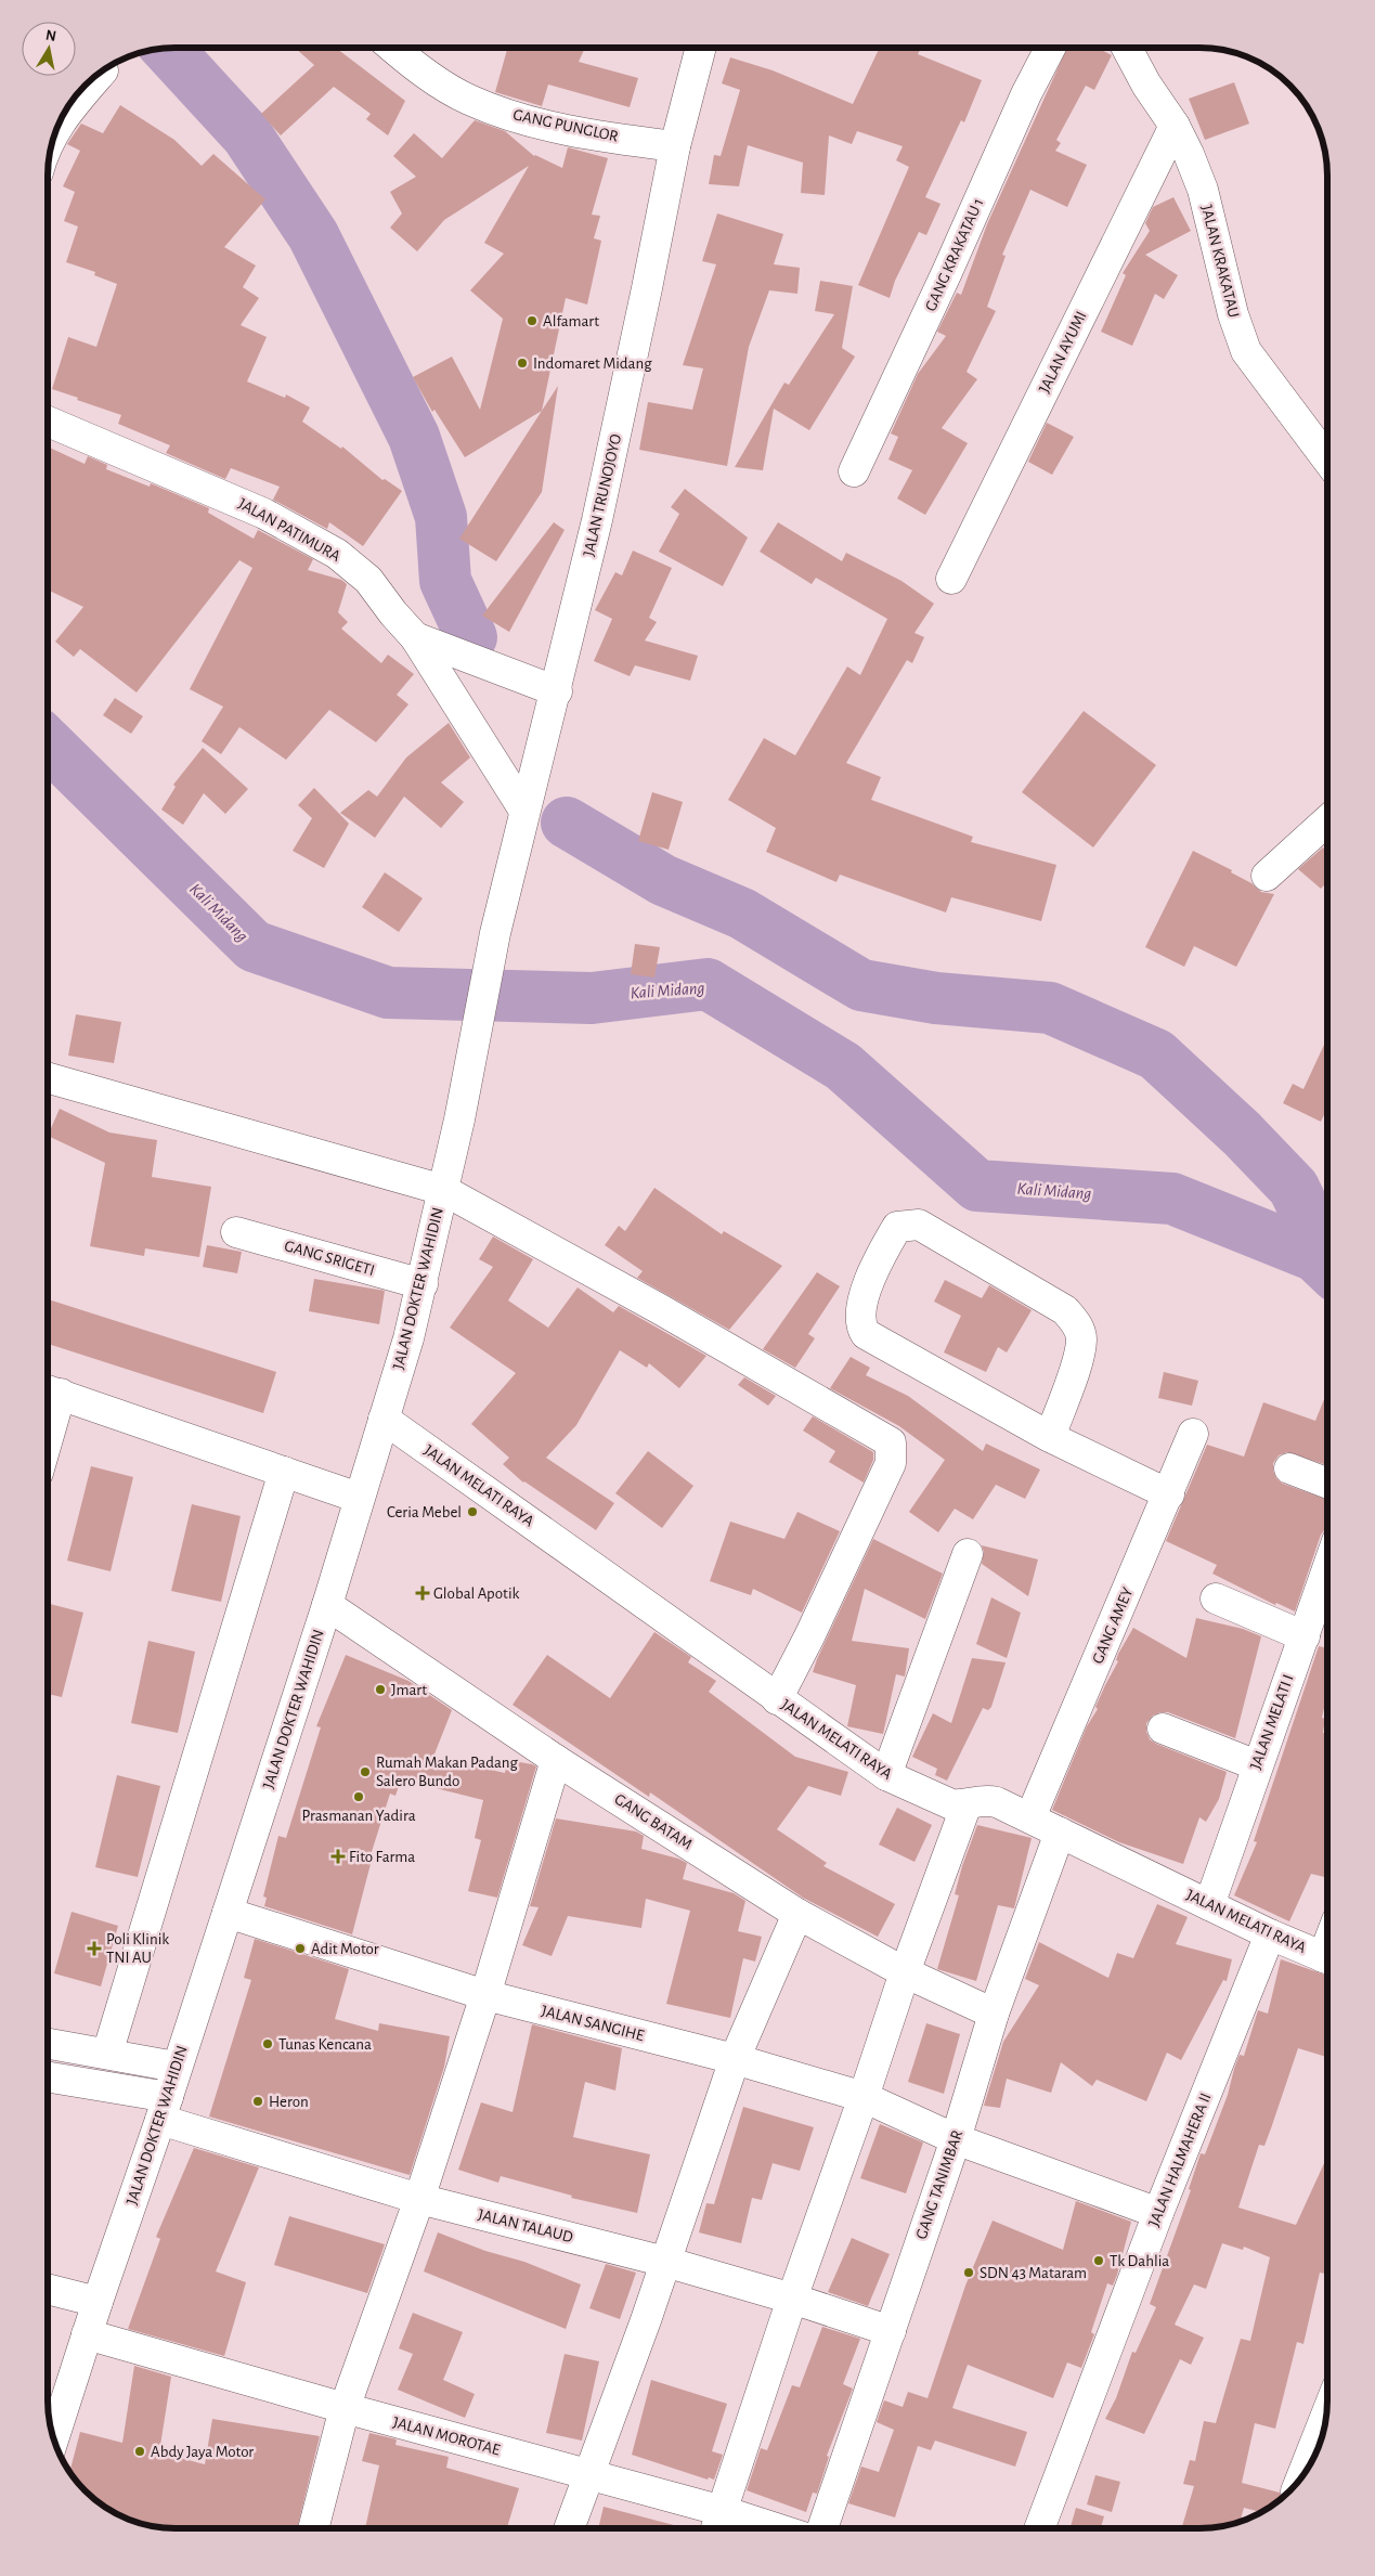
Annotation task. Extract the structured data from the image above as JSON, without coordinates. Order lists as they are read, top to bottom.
{
  "streets": {
    "street": [
      "GANG PUNGLOR",
      "GANG KRAKATAU 1",
      "JALAN KRAKATAU",
      "JALAN AYUMI",
      "JALAN TRUNOJOYO",
      "JALAN PATIMURA",
      "GANG SRIGETI",
      "JALAN DOKTER WAHIDIN",
      "JALAN MELATI RAYA",
      "GANG AMEY",
      "JALAN MELATI I",
      "GANG BATAM",
      "JALAN SANGIHE",
      "JALAN HALMAHERA II",
      "GANG TANIMBAR",
      "JALAN TALAUD",
      "JALAN MOROTAE"
    ]
  },
  "crossings": [
    ["GANG PUNGLOR", "JALAN TRUNOJOYO"],
    ["JALAN KRAKATAU", "JALAN AYUMI"],
    ["JALAN TRUNOJOYO", "JALAN PATIMURA"],
    ["JALAN TRUNOJOYO", "JALAN DOKTER WAHIDIN"],
    ["GANG SRIGETI", "JALAN DOKTER WAHIDIN"],
    ["JALAN DOKTER WAHIDIN", "JALAN MELATI RAYA"],
    ["JALAN DOKTER WAHIDIN", "GANG BATAM"],
    ["JALAN DOKTER WAHIDIN", "JALAN SANGIHE"],
    ["JALAN DOKTER WAHIDIN", "JALAN TALAUD"],
    ["JALAN DOKTER WAHIDIN", "JALAN MOROTAE"],
    ["JALAN MELATI RAYA", "GANG AMEY"],
    ["JALAN MELATI RAYA", "JALAN MELATI I"],
    ["JALAN MELATI RAYA", "JALAN HALMAHERA II"],
    ["JALAN MELATI RAYA", "GANG TANIMBAR"],
    ["GANG BATAM", "GANG TANIMBAR"],
    ["JALAN SANGIHE", "JALAN HALMAHERA II"],
    ["JALAN SANGIHE", "GANG TANIMBAR"],
    ["GANG TANIMBAR", "JALAN TALAUD"]
  ],
  "water": ["Kali Midang"],
  "places": {
    "other": [
      "Alfamart",
      "Indomaret Midang",
      "Ceria Mebel",
      "Jmart",
      "Rumah Makan Padang Salero Bundo",
      "Prasmanan Yadira",
      "Adit Motor",
      "Tunas Kencana",
      "Heron",
      "Tk Dahlia",
      "SDN 43 Mataram",
      "Abdy Jaya Motor"
    ],
    "health": ["Global Apotik", "Fito Farma", "Poli Klinik TNI AU"]
  },
  "north": "top"
}
